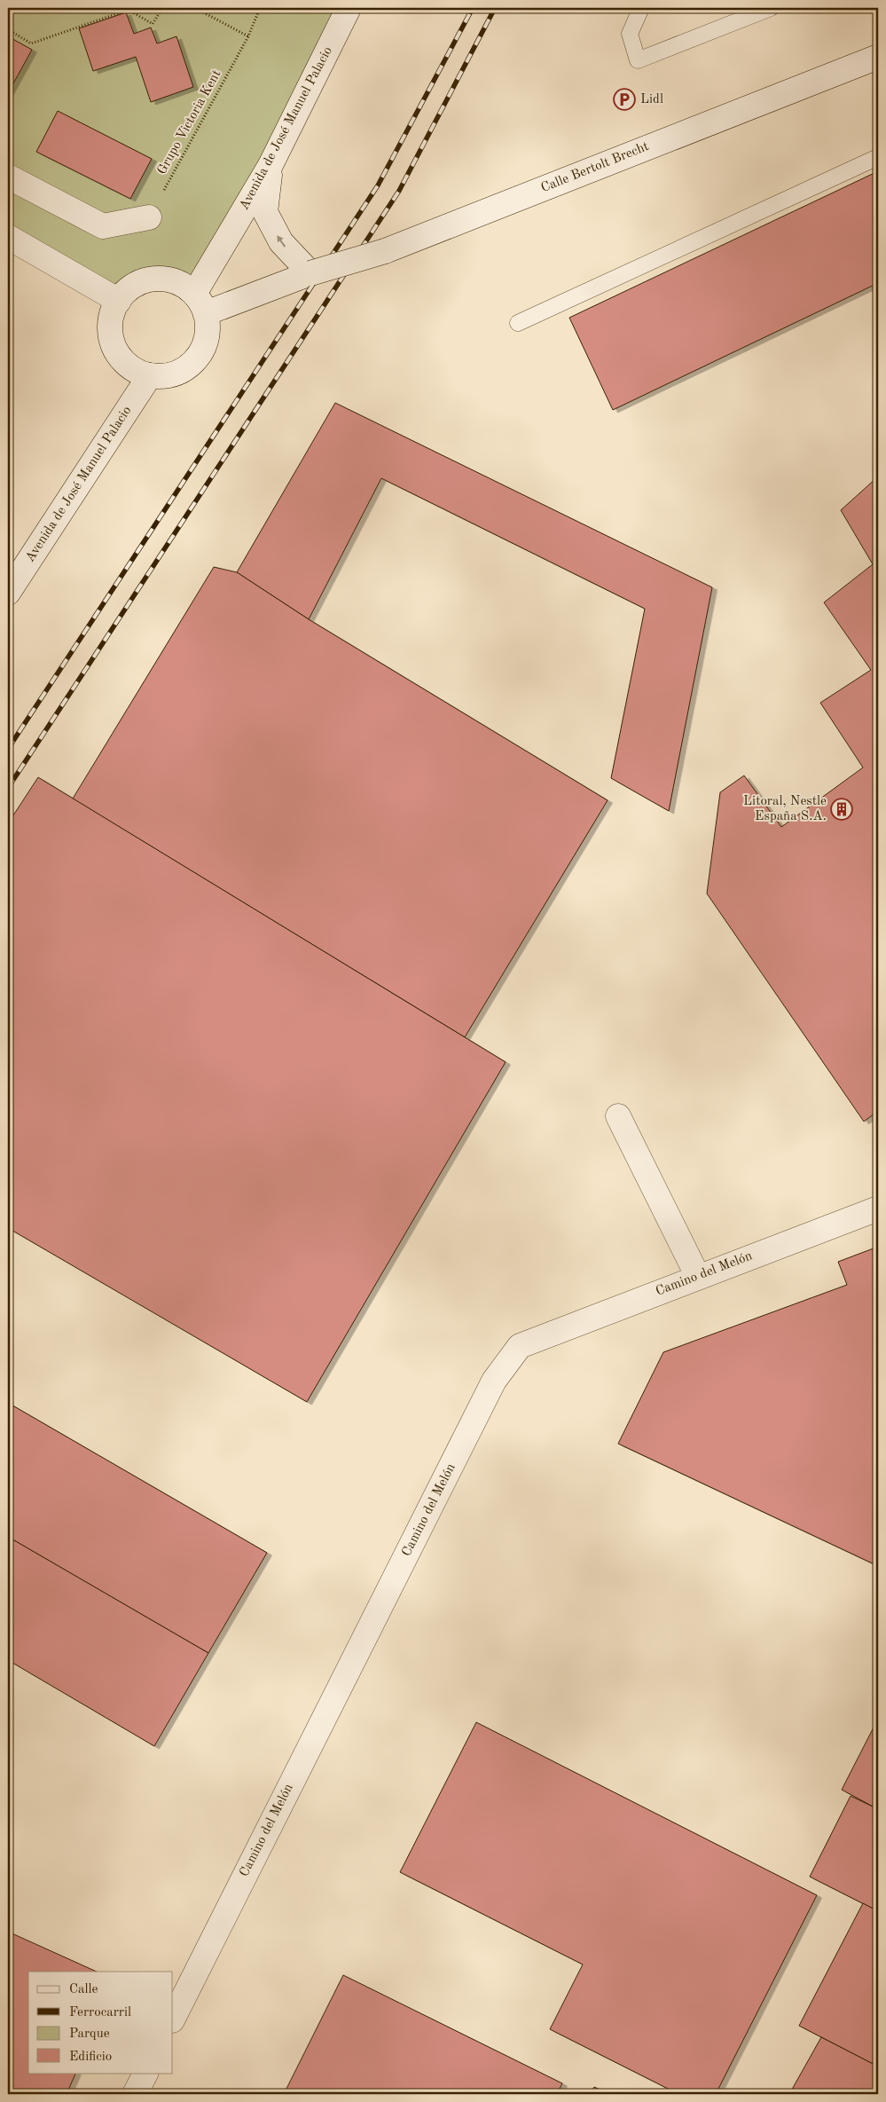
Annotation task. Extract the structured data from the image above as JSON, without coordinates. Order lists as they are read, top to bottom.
{
  "streets": {
    "street": ["Avenida de José Manuel Palacio", "Calle Bertolt Brecht", "Camino del Melón"],
    "path": ["Grupo Victoria Kent"]
  },
  "crossings": [
    ["Avenida de José Manuel Palacio", "Calle Bertolt Brecht"]
  ],
  "places": {
    "parking": ["Lidl"],
    "building": ["Litoral, Nestle España S.A."]
  },
  "legend": [
    "Calle",
    "Ferrocarril",
    "Parque",
    "Edificio"
  ]
}
